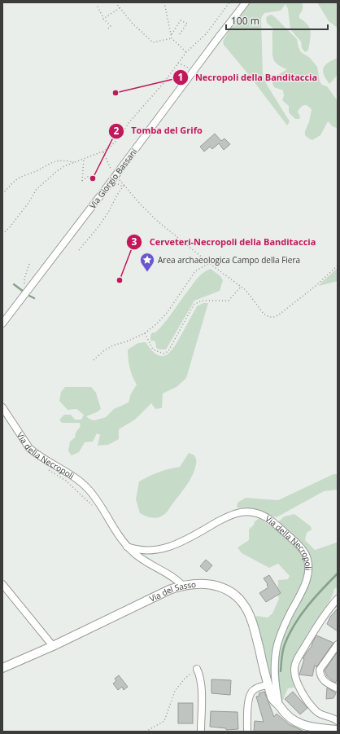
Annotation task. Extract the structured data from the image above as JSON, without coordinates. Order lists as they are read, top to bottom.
{
  "streets": {
    "street": ["Via Giorgio Bassani", "Via della Necropoli", "Via del Sasso"]
  },
  "crossings": [
    ["Via della Necropoli", "Via del Sasso"]
  ],
  "places": {
    "other": ["Necropoli della Banditaccia", "Tomba del Grifo", "Cerveteri-Necropoli della Banditaccia"],
    "place": ["Area archaeologica Campo della Fiera"]
  },
  "scale_bar": "100 m"
}
